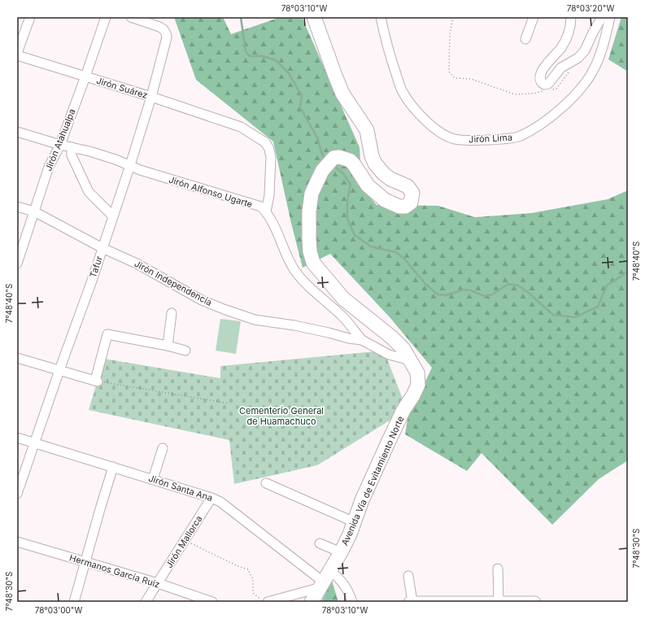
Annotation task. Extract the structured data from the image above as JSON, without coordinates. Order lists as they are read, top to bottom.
{
  "streets": {
    "highway": ["Avenida Vía de Evitamiento Norte"],
    "street": [
      "Jirón Suárez",
      "Jirón Lima",
      "Jirón Atahualpa",
      "Jirón Alfonso Ugarte",
      "Tafur",
      "Jirón Independencia",
      "Jirón Santa Ana",
      "Jirón Mallorca",
      "Hermanos García Ruiz"
    ]
  },
  "crossings": [
    ["Jirón Suárez", "Jirón Atahualpa"],
    ["Jirón Suárez", "Jirón Alfonso Ugarte"],
    ["Jirón Suárez", "Tafur"],
    ["Jirón Atahualpa", "Jirón Alfonso Ugarte"],
    ["Jirón Atahualpa", "Jirón Independencia"],
    ["Jirón Alfonso Ugarte", "Tafur"],
    ["Tafur", "Jirón Independencia"],
    ["Tafur", "Jirón Santa Ana"],
    ["Jirón Independencia", "Avenida Vía de Evitamiento Norte"],
    ["Avenida Vía de Evitamiento Norte", "Jirón Santa Ana"],
    ["Jirón Santa Ana", "Jirón Mallorca"],
    ["Jirón Mallorca", "Hermanos García Ruiz"]
  ],
  "parks": ["Cementerio General de Huamachuco"],
  "coordinates": [
    "78°03'10\"W",
    "78°03'20\"W",
    "7°48'40\"S",
    "7°48'30\"S",
    "78°03'00\"W"
  ]
}
